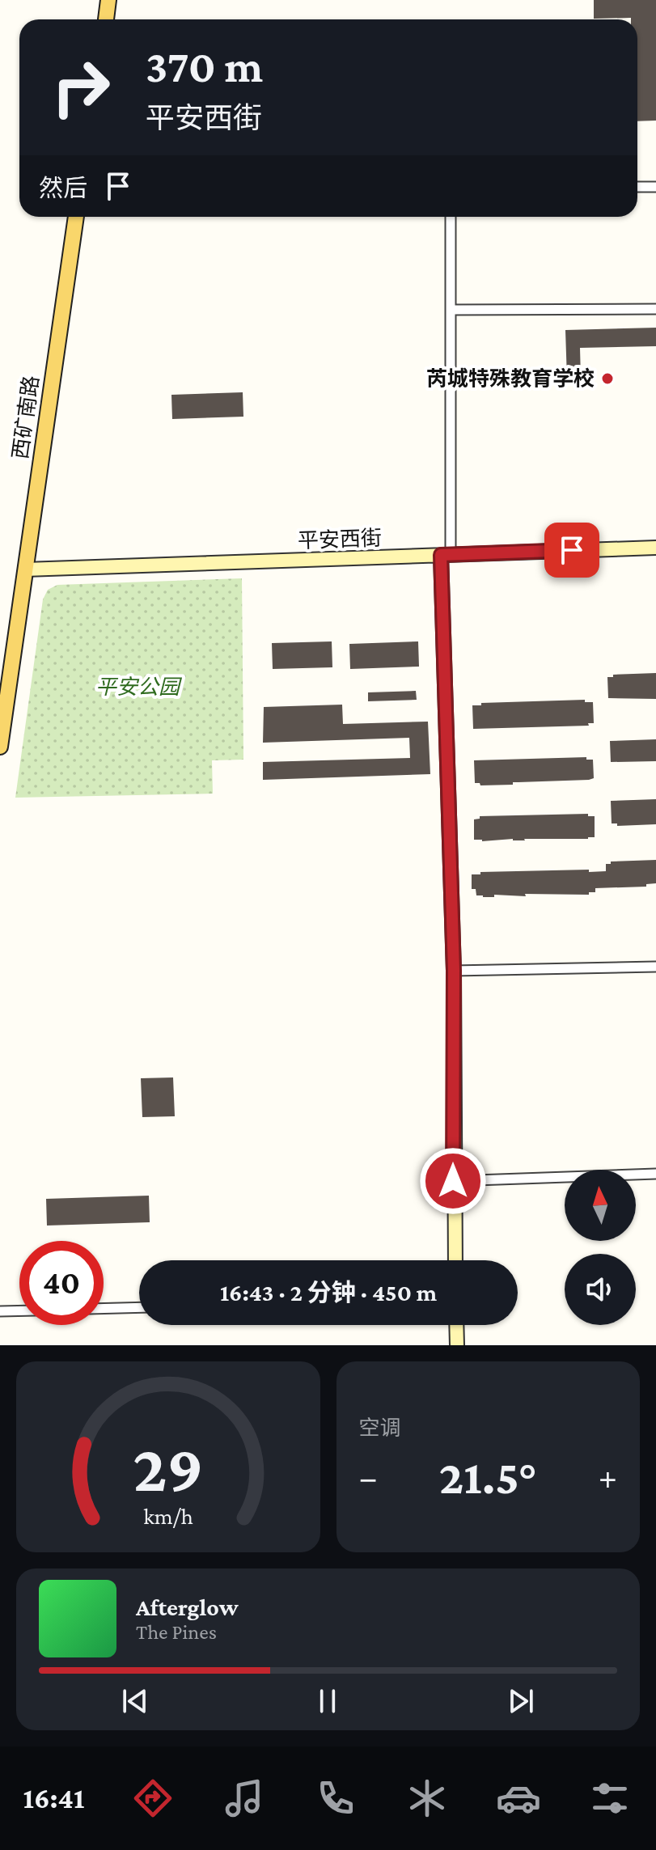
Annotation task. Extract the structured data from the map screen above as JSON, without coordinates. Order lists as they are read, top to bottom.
{
  "streets": {
    "main road": ["西矿南路"],
    "street": ["平安西街"]
  },
  "crossings": [
    ["西矿南路", "平安西街"]
  ],
  "parks": ["平安公园"],
  "places": ["芮城特殊教育学校"],
  "north": "top",
  "page": {
    "turn": ["370 m", "平安西街"],
    "then": "然后",
    "limit": "40",
    "trip": "16:43 · 2 分钟 · 450 m",
    "tile": "空调",
    "heat": ["−", "21.5°", "+"],
    "song": ["Afterglow", "The Pines"],
    "tabs": "16:41",
    "gauge": ["29", "km/h"]
  }
}
